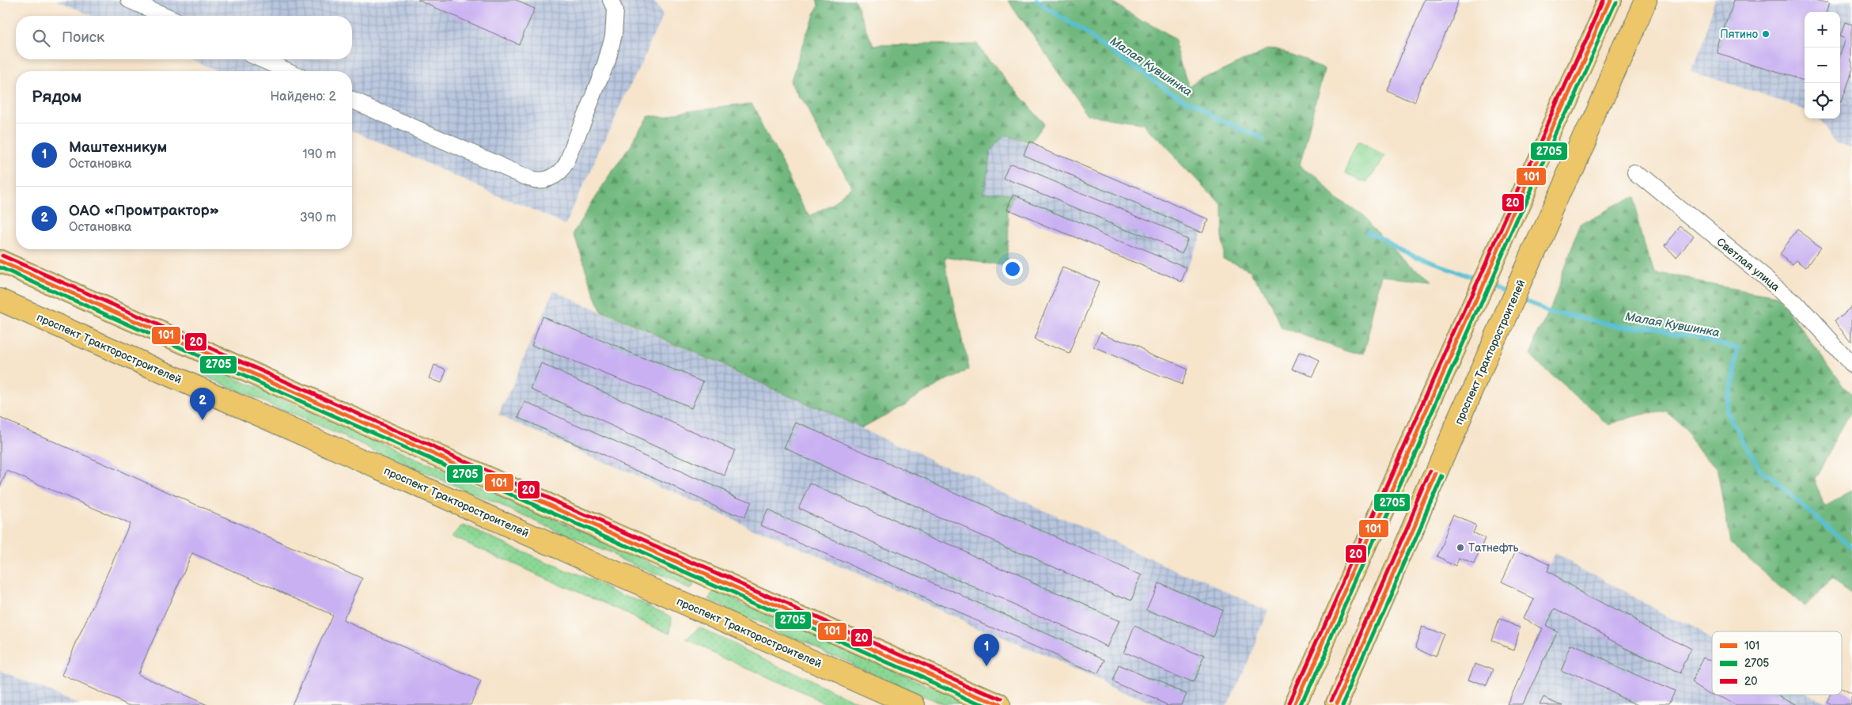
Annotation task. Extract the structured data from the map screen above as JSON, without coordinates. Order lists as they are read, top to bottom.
{
  "streets": {
    "main road": ["проспект Тракторостроителей"],
    "street": ["Светлая улица"]
  },
  "water": ["Малая Кувшинка"],
  "places": ["Пятино", "Татнефть"],
  "lines": ["transit line 101", "transit line 20", "transit line 2705"],
  "legend": ["101", "2705", "20"],
  "page": {
    "map_buttons": ["+", "−"],
    "search": "Поиск",
    "heading": ["Рядом", "Найдено: 2"],
    "list": [
      {
        "mark": "1",
        "name": "Маштехникум",
        "note": "Остановка",
        "value": "190 m"
      },
      {
        "mark": "2",
        "name": "ОАО «Промтрактор»",
        "note": "Остановка",
        "value": "390 m"
      }
    ],
    "pins": ["2", "1"]
  }
}
